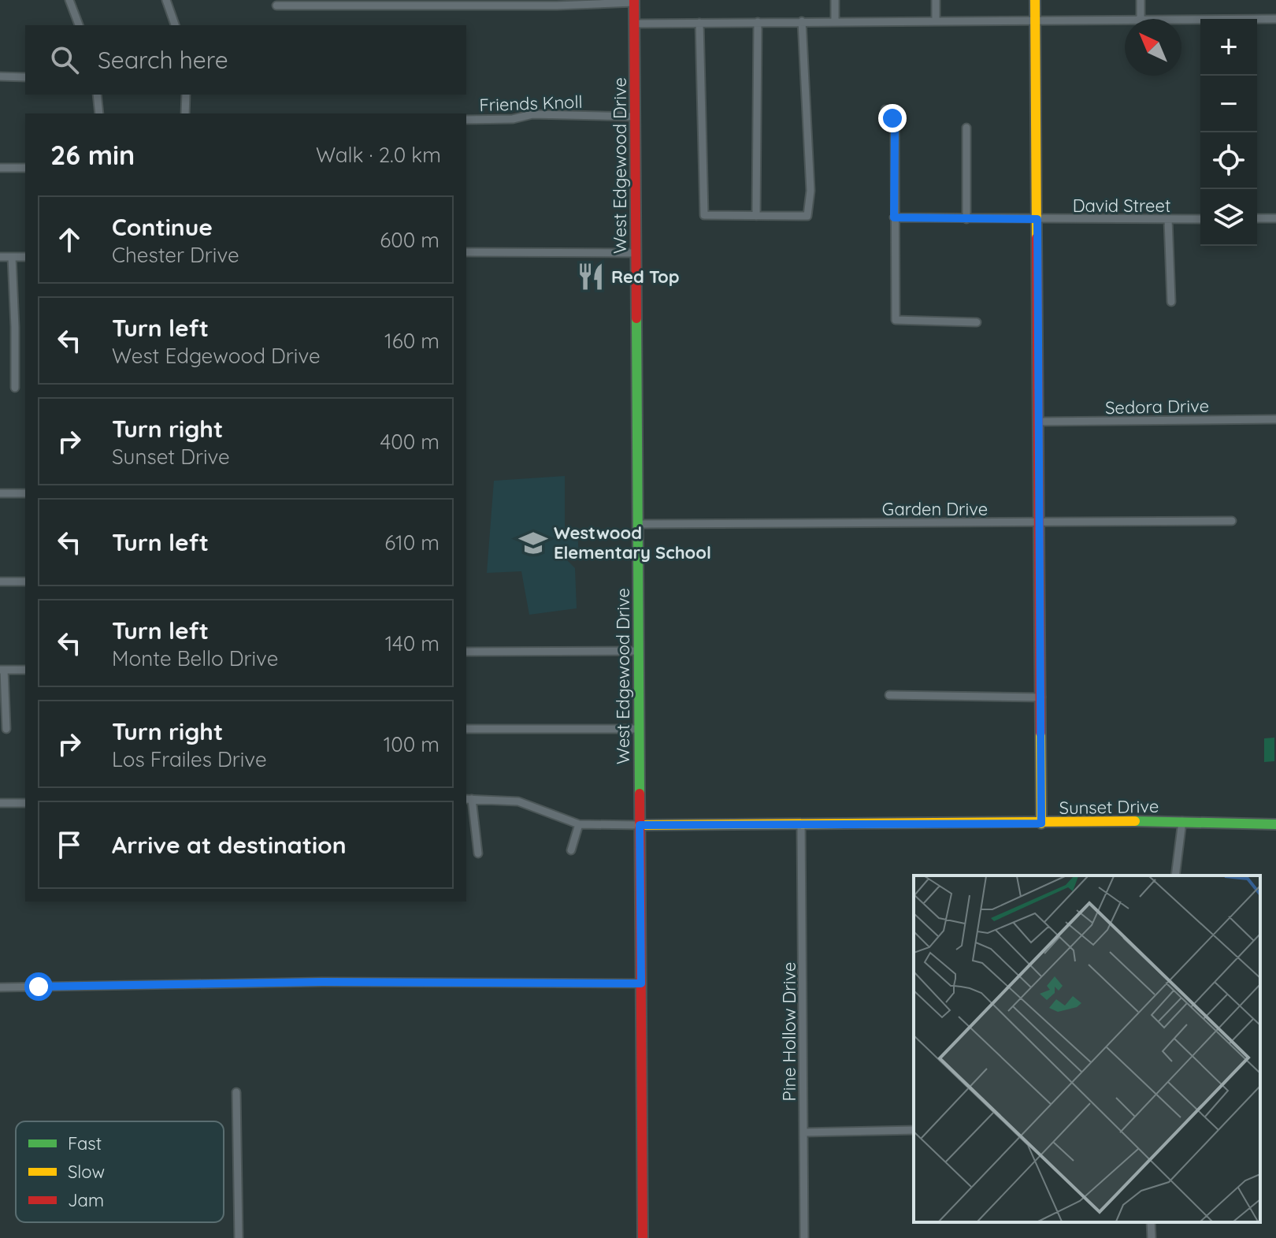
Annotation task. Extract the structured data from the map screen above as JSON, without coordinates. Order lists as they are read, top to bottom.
{
  "streets": {
    "street": [
      "Friends Knoll",
      "West Edgewood Drive",
      "David Street",
      "Sedora Drive",
      "Garden Drive",
      "Sunset Drive",
      "Pine Hollow Drive"
    ]
  },
  "crossings": [
    ["Friends Knoll", "West Edgewood Drive"],
    ["West Edgewood Drive", "Garden Drive"],
    ["West Edgewood Drive", "Sunset Drive"],
    ["Sunset Drive", "Pine Hollow Drive"]
  ],
  "places": {
    "restaurant": ["Red Top"],
    "school or university": ["Westwood Elementary School"]
  },
  "legend": ["Fast", "Slow", "Jam"],
  "north": "top left",
  "page": {
    "map_buttons": ["+", "−"],
    "search": "Search here",
    "heading": ["26 min", "Walk · 2.0 km"],
    "list": [
      ["Continue", "Chester Drive", "600 m"],
      ["Turn left", "West Edgewood Drive", "160 m"],
      ["Turn right", "Sunset Drive", "400 m"],
      ["Turn left", "610 m"],
      ["Turn left", "Monte Bello Drive", "140 m"],
      ["Turn right", "Los Frailes Drive", "100 m"],
      "Arrive at destination"
    ]
  }
}
